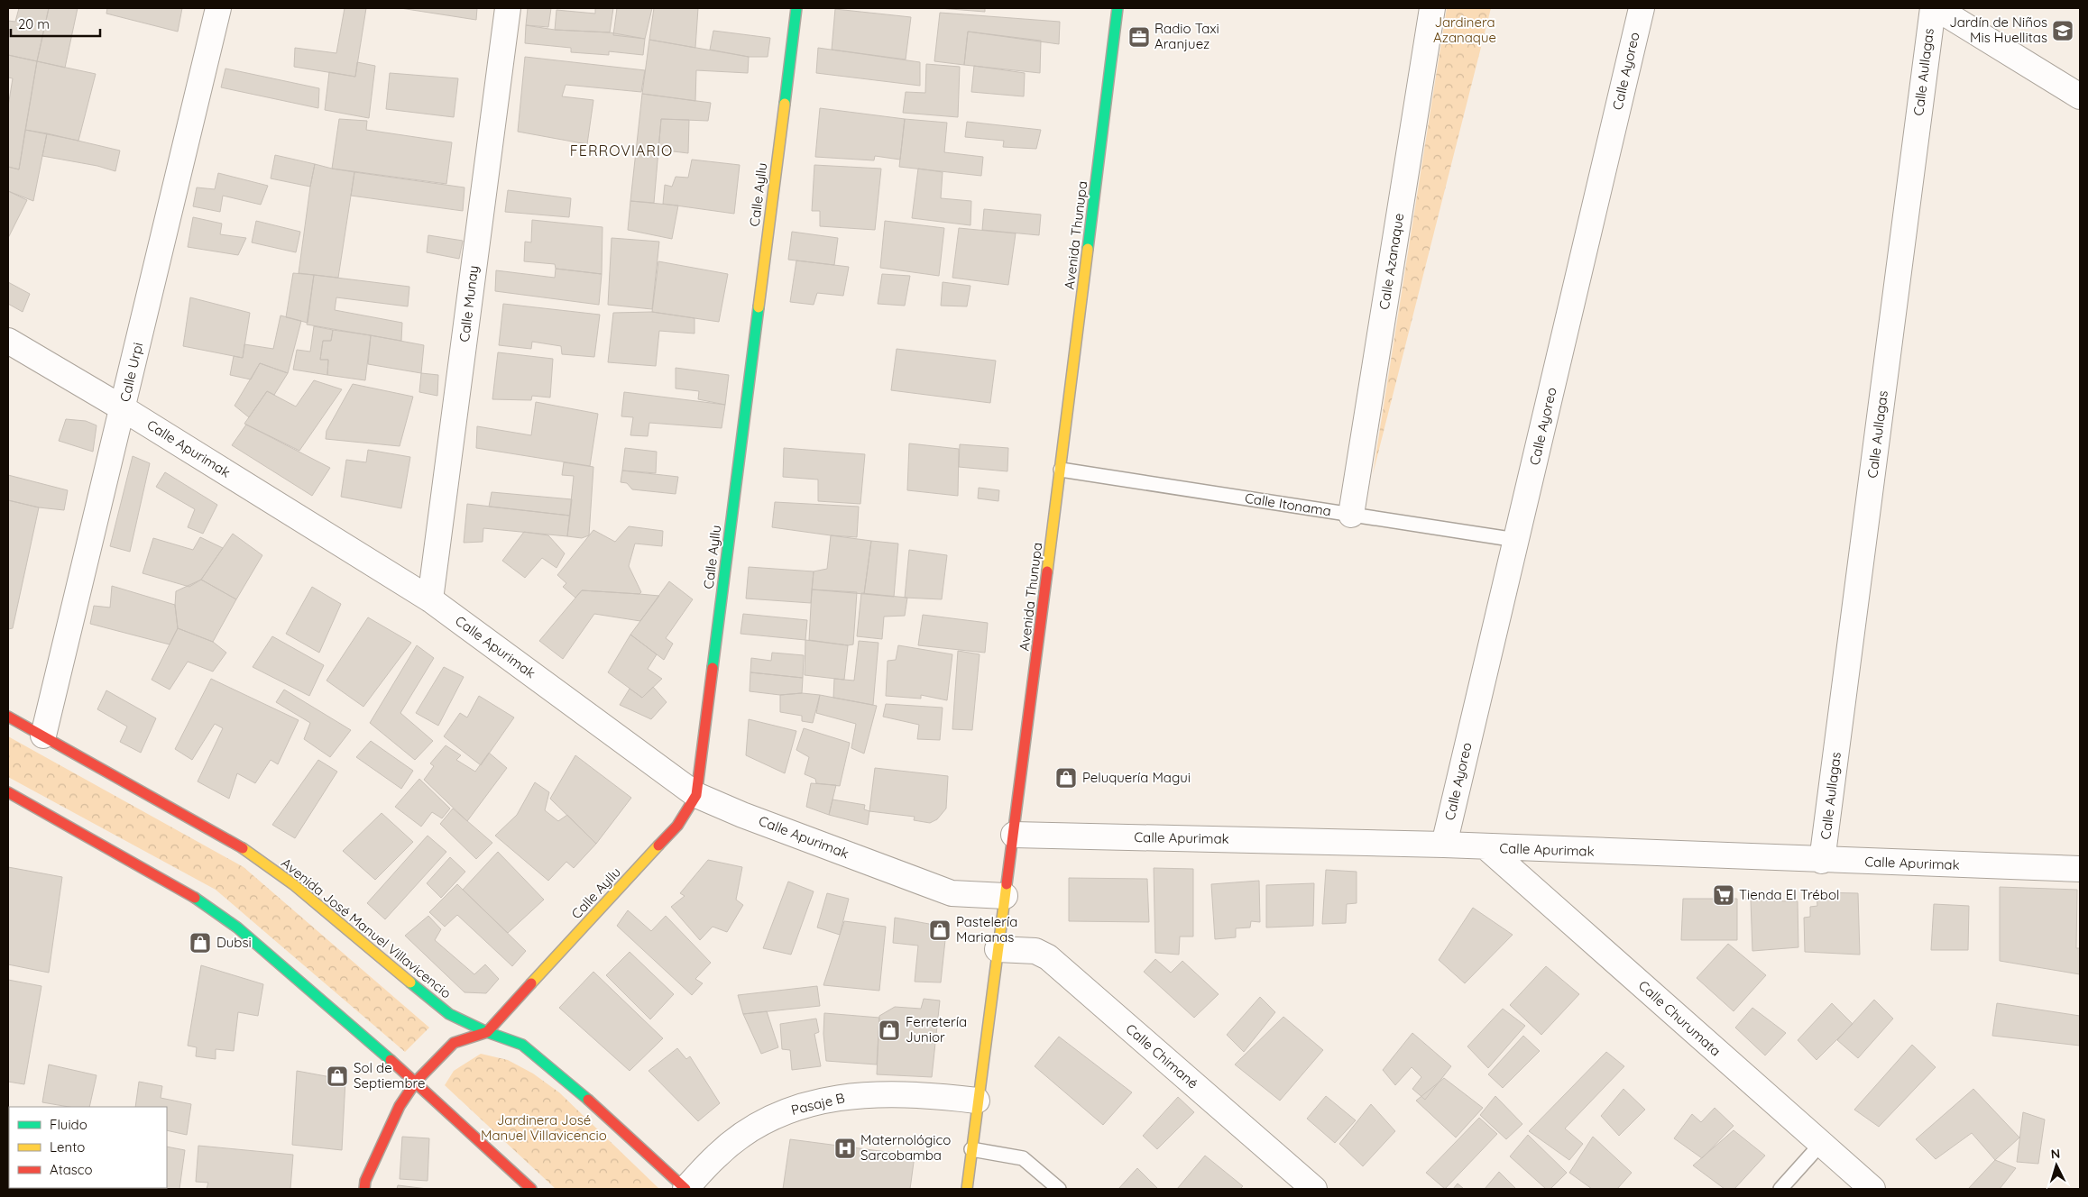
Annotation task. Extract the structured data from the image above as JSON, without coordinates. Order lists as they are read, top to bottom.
{
  "streets": {
    "street": [
      "Calle Ayoreo",
      "Calle Aullagas",
      "Calle Ayllu",
      "Avenida Thunupa",
      "Calle Azanaque",
      "Calle Munay",
      "Calle Urpi",
      "Calle Apurimak",
      "Avenida José Manuel Villavicencio",
      "Calle Churumata",
      "Calle Chimané",
      "Pasaje B"
    ],
    "lane": ["Calle Itonama"]
  },
  "crossings": [
    ["Calle Ayoreo", "Calle Apurimak"],
    ["Calle Ayoreo", "Calle Itonama"],
    ["Calle Aullagas", "Calle Apurimak"],
    ["Calle Ayllu", "Calle Apurimak"],
    ["Calle Ayllu", "Avenida José Manuel Villavicencio"],
    ["Avenida Thunupa", "Calle Apurimak"],
    ["Avenida Thunupa", "Calle Itonama"],
    ["Avenida Thunupa", "Calle Chimané"],
    ["Avenida Thunupa", "Pasaje B"],
    ["Calle Azanaque", "Calle Itonama"],
    ["Calle Munay", "Calle Apurimak"],
    ["Calle Urpi", "Calle Apurimak"],
    ["Calle Urpi", "Avenida José Manuel Villavicencio"],
    ["Calle Apurimak", "Calle Churumata"],
    ["Avenida José Manuel Villavicencio", "Pasaje B"]
  ],
  "districts": ["FERROVIARIO"],
  "parks": ["Jardinera Azanaque", "Jardinera José Manuel Villavicencio"],
  "places": {
    "school or university": ["Jardín de Niños Mis Huellitas"],
    "office": ["Radio Taxi Aranjuez"],
    "shop": [
      "Peluquería Magui",
      "Pastelería Marianas",
      "Dubsi",
      "Ferretería Junior",
      "Sol de Septiembre"
    ],
    "supermarket": ["Tienda El Trébol"],
    "hospital": ["Maternológico Sarcobamba"]
  },
  "legend": ["Fluido", "Lento", "Atasco"],
  "scale_bar": "20 m",
  "north": "top"
}
